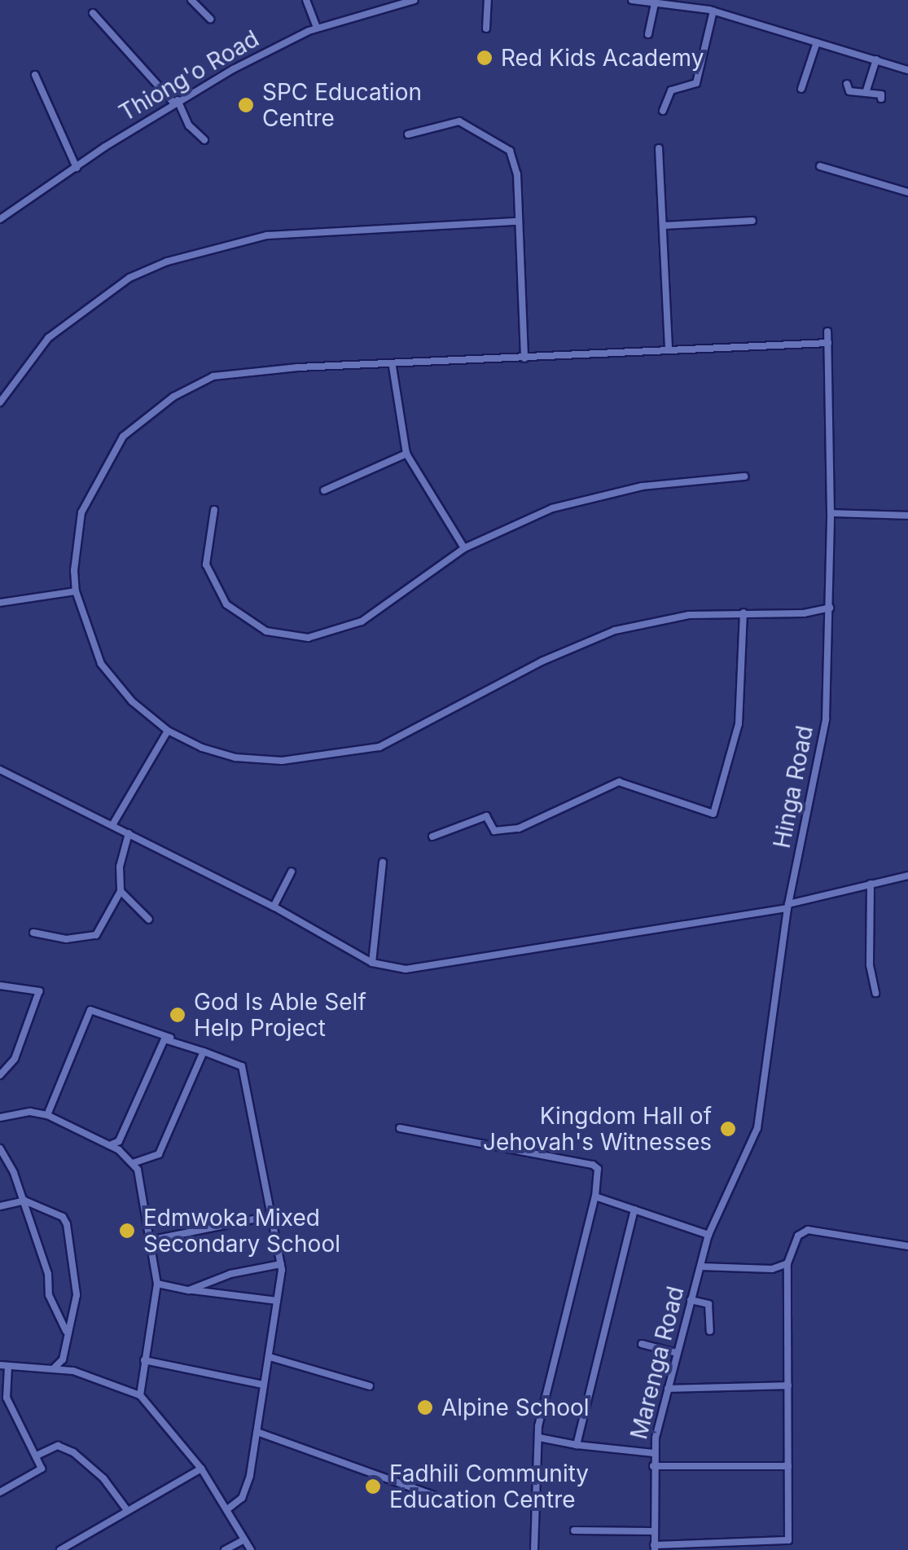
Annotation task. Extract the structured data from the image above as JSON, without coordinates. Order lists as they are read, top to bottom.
{
  "streets": {
    "street": ["Thiong'o Road", "Hinga Road", "Marenga Road"]
  },
  "crossings": [
    ["Hinga Road", "Marenga Road"]
  ],
  "places": [
    "Red Kids Academy",
    "SPC Education Centre",
    "God Is Able Self Help Project",
    "Kingdom Hall of Jehovah's Witnesses",
    "Edmwoka Mixed Secondary School",
    "Alpine School",
    "Fadhili Community Education Centre"
  ]
}
